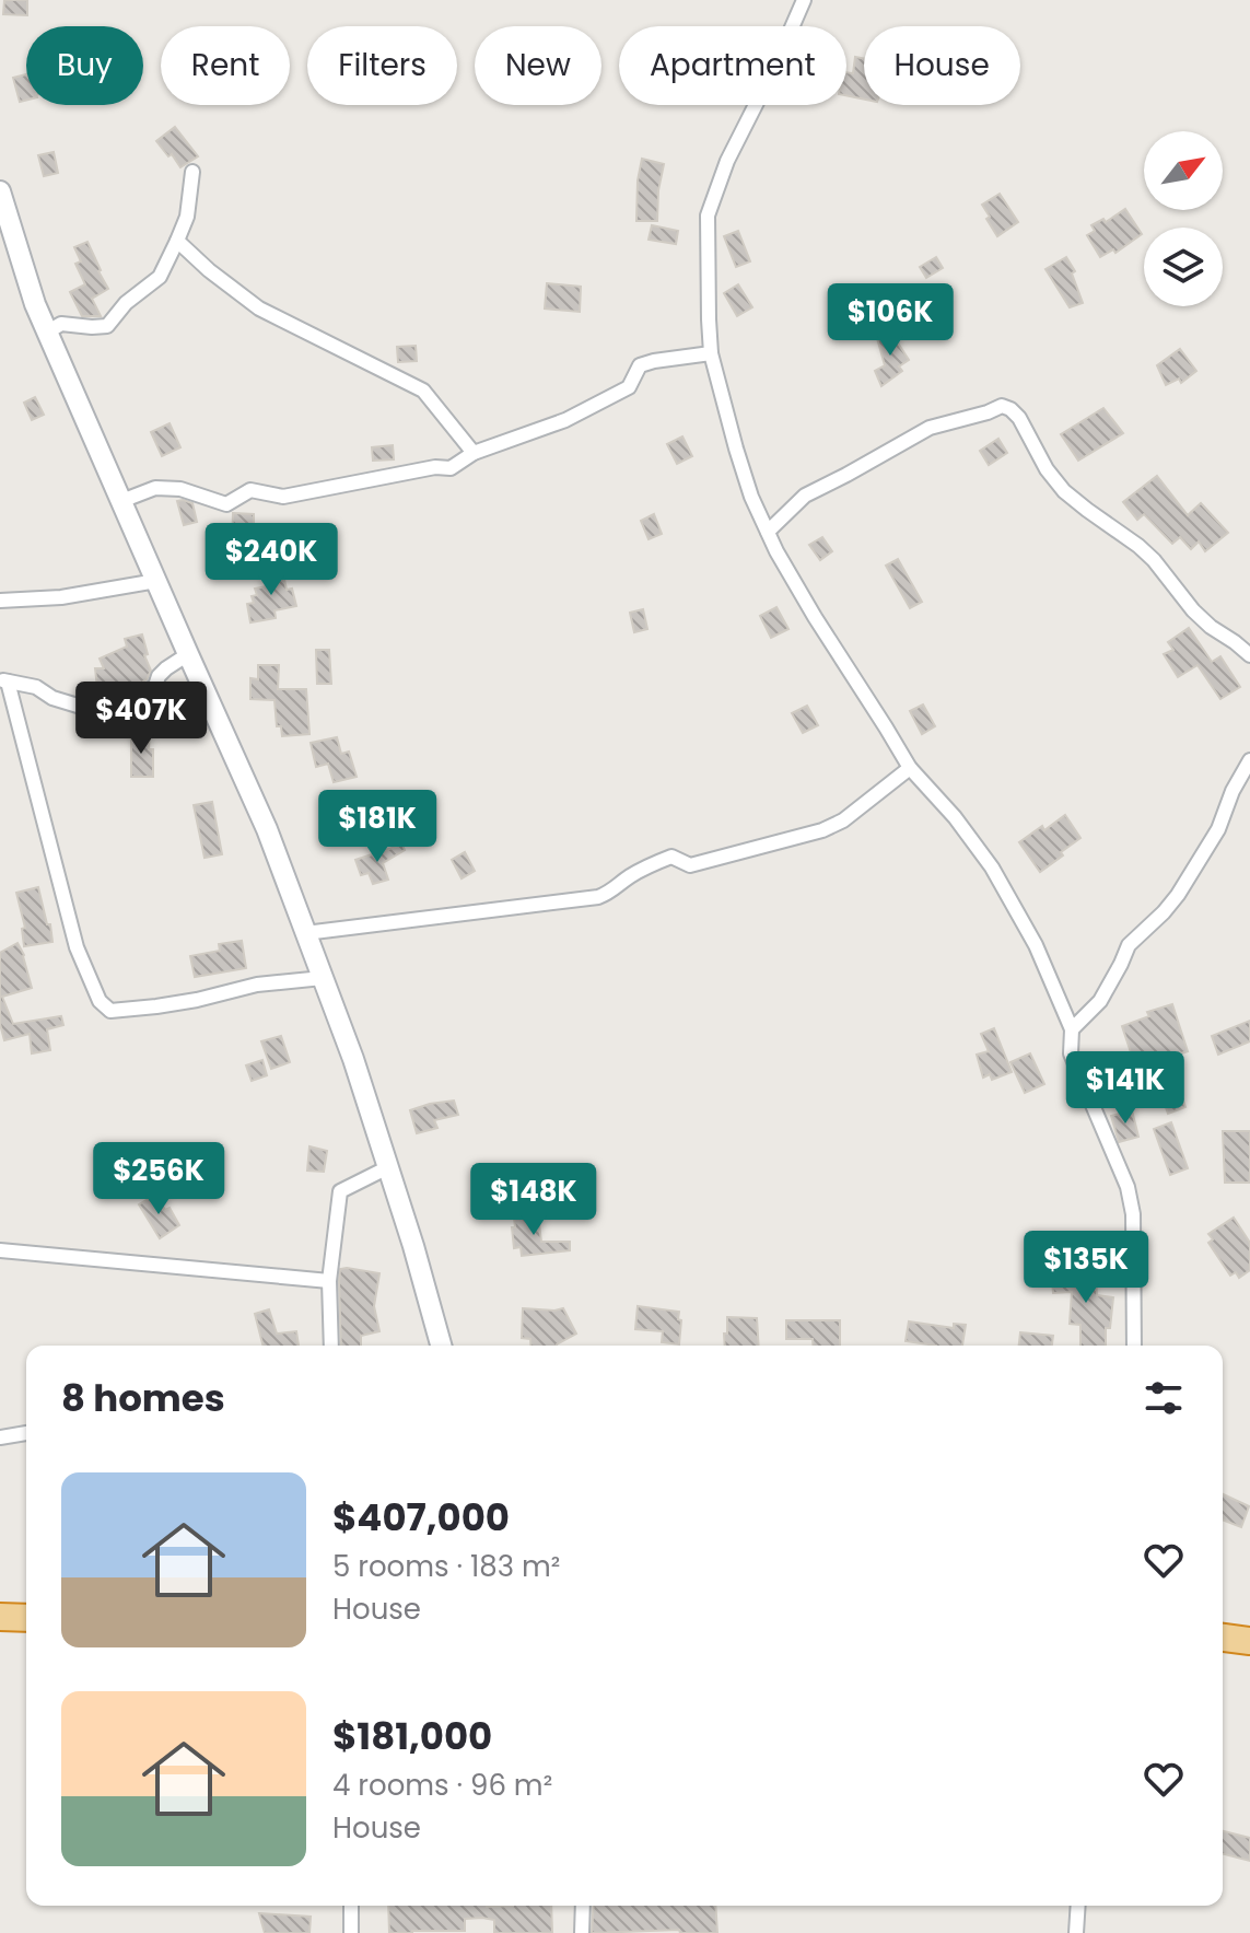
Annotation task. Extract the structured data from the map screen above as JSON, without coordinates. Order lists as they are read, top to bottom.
{
  "north": "top right",
  "page": {
    "chip": [
      "Buy",
      "Rent",
      "Filters",
      "New",
      "Apartment",
      "House"
    ],
    "price": [
      "$106K",
      "$240K",
      "$407K",
      "$181K",
      "$141K",
      "$256K",
      "$148K",
      "$135K"
    ],
    "heading": "8 homes",
    "list": [
      {
        "name": "$407,000",
        "note": "5 rooms · 183 m² · House"
      },
      {
        "name": "$181,000",
        "note": "4 rooms · 96 m² · House"
      }
    ]
  }
}
